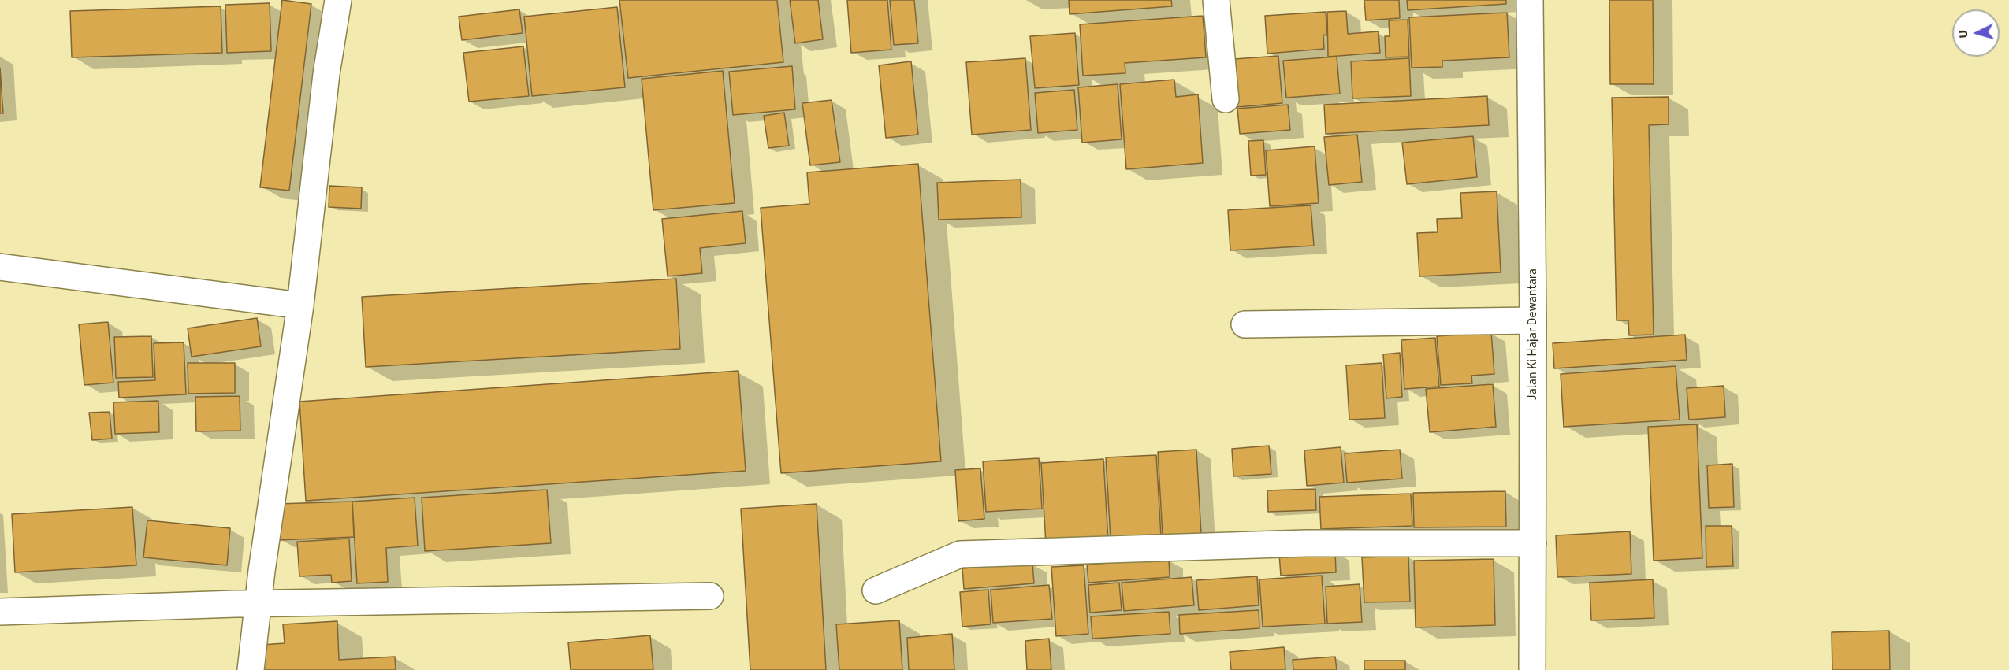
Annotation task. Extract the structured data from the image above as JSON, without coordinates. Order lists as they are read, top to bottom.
{
  "streets": {
    "street": ["Jalan Ki Hajar Dewantara"]
  },
  "north": "left"
}
